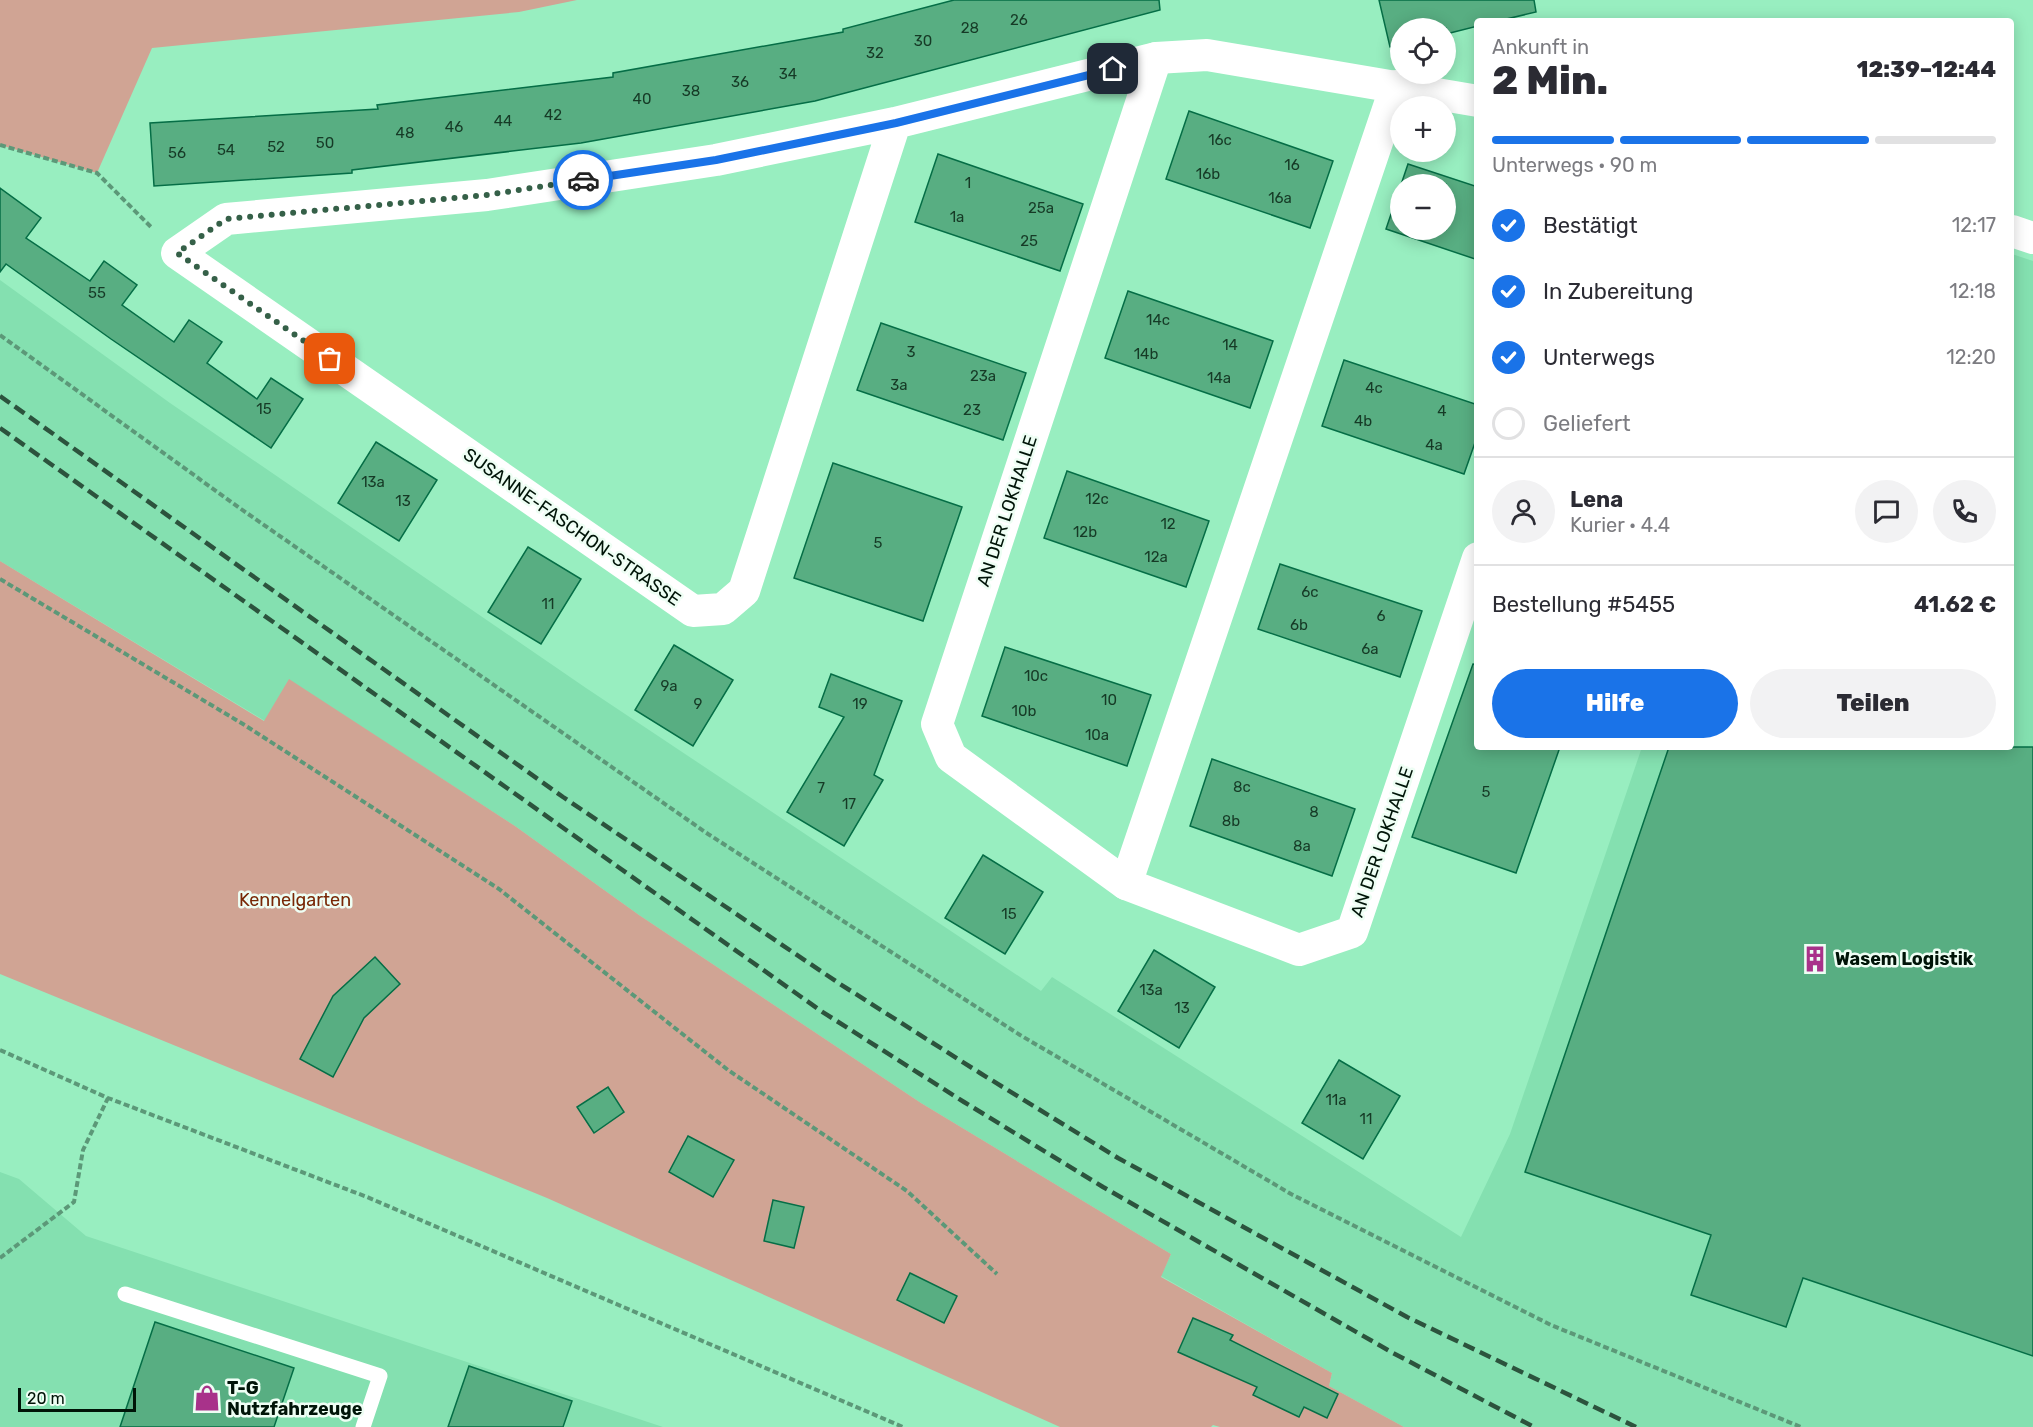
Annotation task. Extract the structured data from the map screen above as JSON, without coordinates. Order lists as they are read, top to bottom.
{
  "streets": {
    "street": ["AN DER LOKHALLE", "SUSANNE-FASCHON-STRASSE"]
  },
  "parks": ["Kennelgarten"],
  "places": {
    "building": ["Wasem Logistik"],
    "shop": ["T-G Nutzfahrzeuge"]
  },
  "house_numbers": [
    "26",
    "28",
    "30",
    "32",
    "34",
    "36",
    "38",
    "40",
    "42",
    "44",
    "46",
    "48",
    "16c",
    "50",
    "52",
    "54",
    "56",
    "16",
    "16b",
    "1",
    "16a",
    "25a",
    "1a",
    "25",
    "55",
    "14c",
    "14",
    "3",
    "14b",
    "23a",
    "14a",
    "3a",
    "4c",
    "15",
    "23",
    "4",
    "4b",
    "4a",
    "13a",
    "12c",
    "13",
    "12",
    "12b",
    "5",
    "12a",
    "6c",
    "11",
    "6",
    "6b",
    "6a",
    "10c",
    "9a",
    "10",
    "9",
    "19",
    "10b",
    "10a",
    "8c",
    "7",
    "5",
    "17",
    "8",
    "8b",
    "8a",
    "15",
    "13a",
    "13",
    "11a",
    "11"
  ],
  "scale_bar": "20 m",
  "page": {
    "map_buttons": ["+", "−"],
    "heading": ["2 Min.", "Ankunft in", "12:39–12:44"],
    "panel": [
      "Lena",
      "Kurier · 4.4",
      "Bestellung #5455",
      "41.62 €"
    ],
    "bar": "Unterwegs · 90 m",
    "list": [
      ["Bestätigt", "12:17"],
      ["In Zubereitung", "12:18"],
      ["Unterwegs", "12:20"],
      "Geliefert"
    ],
    "buttons": ["Hilfe", "Teilen"],
    "scale": "20 m"
  }
}
